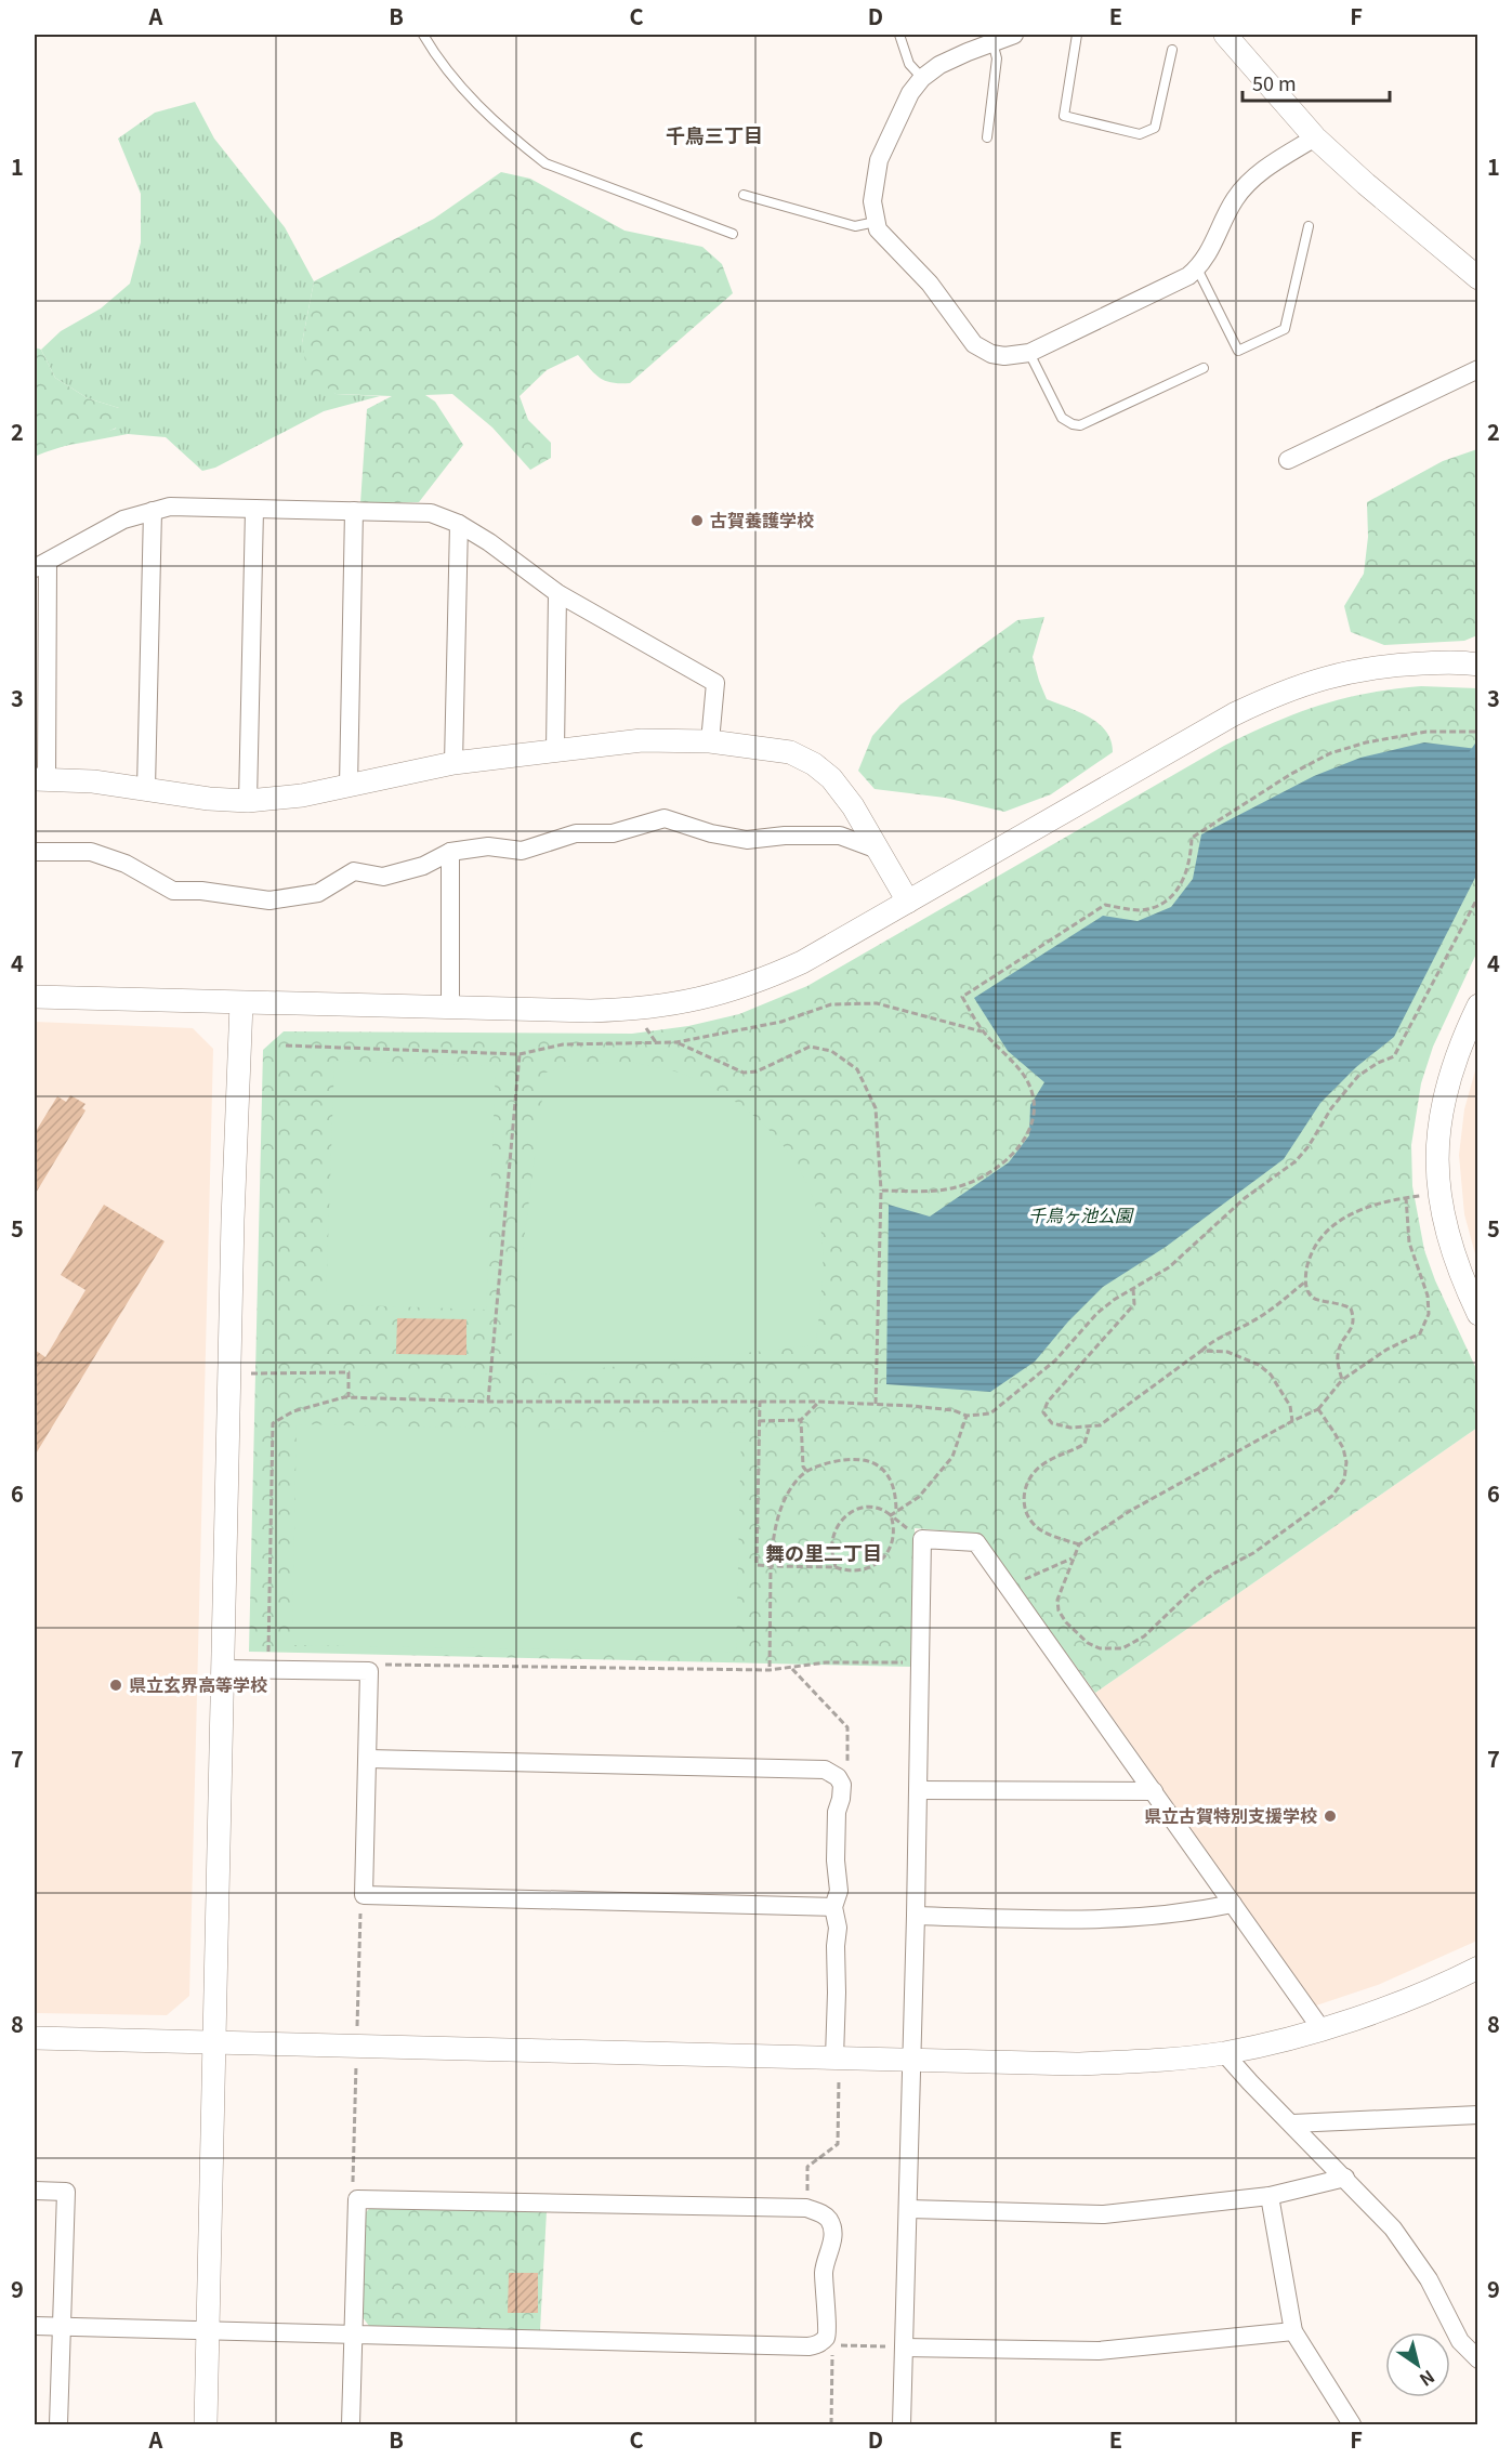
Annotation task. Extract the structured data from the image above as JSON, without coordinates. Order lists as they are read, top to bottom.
{
  "districts": ["千鳥三丁目", "舞の里二丁目"],
  "parks": ["千鳥ヶ池公園"],
  "places": ["古賀養護学校", "県立玄界高等学校", "県立古賀特別支援学校"],
  "scale_bar": "50 m",
  "north": "bottom right",
  "grid": {
    "columns": [
      "A",
      "B",
      "C",
      "D",
      "E",
      "F"
    ],
    "rows": [
      "1",
      "2",
      "3",
      "4",
      "5",
      "6",
      "7",
      "8",
      "9"
    ]
  }
}
